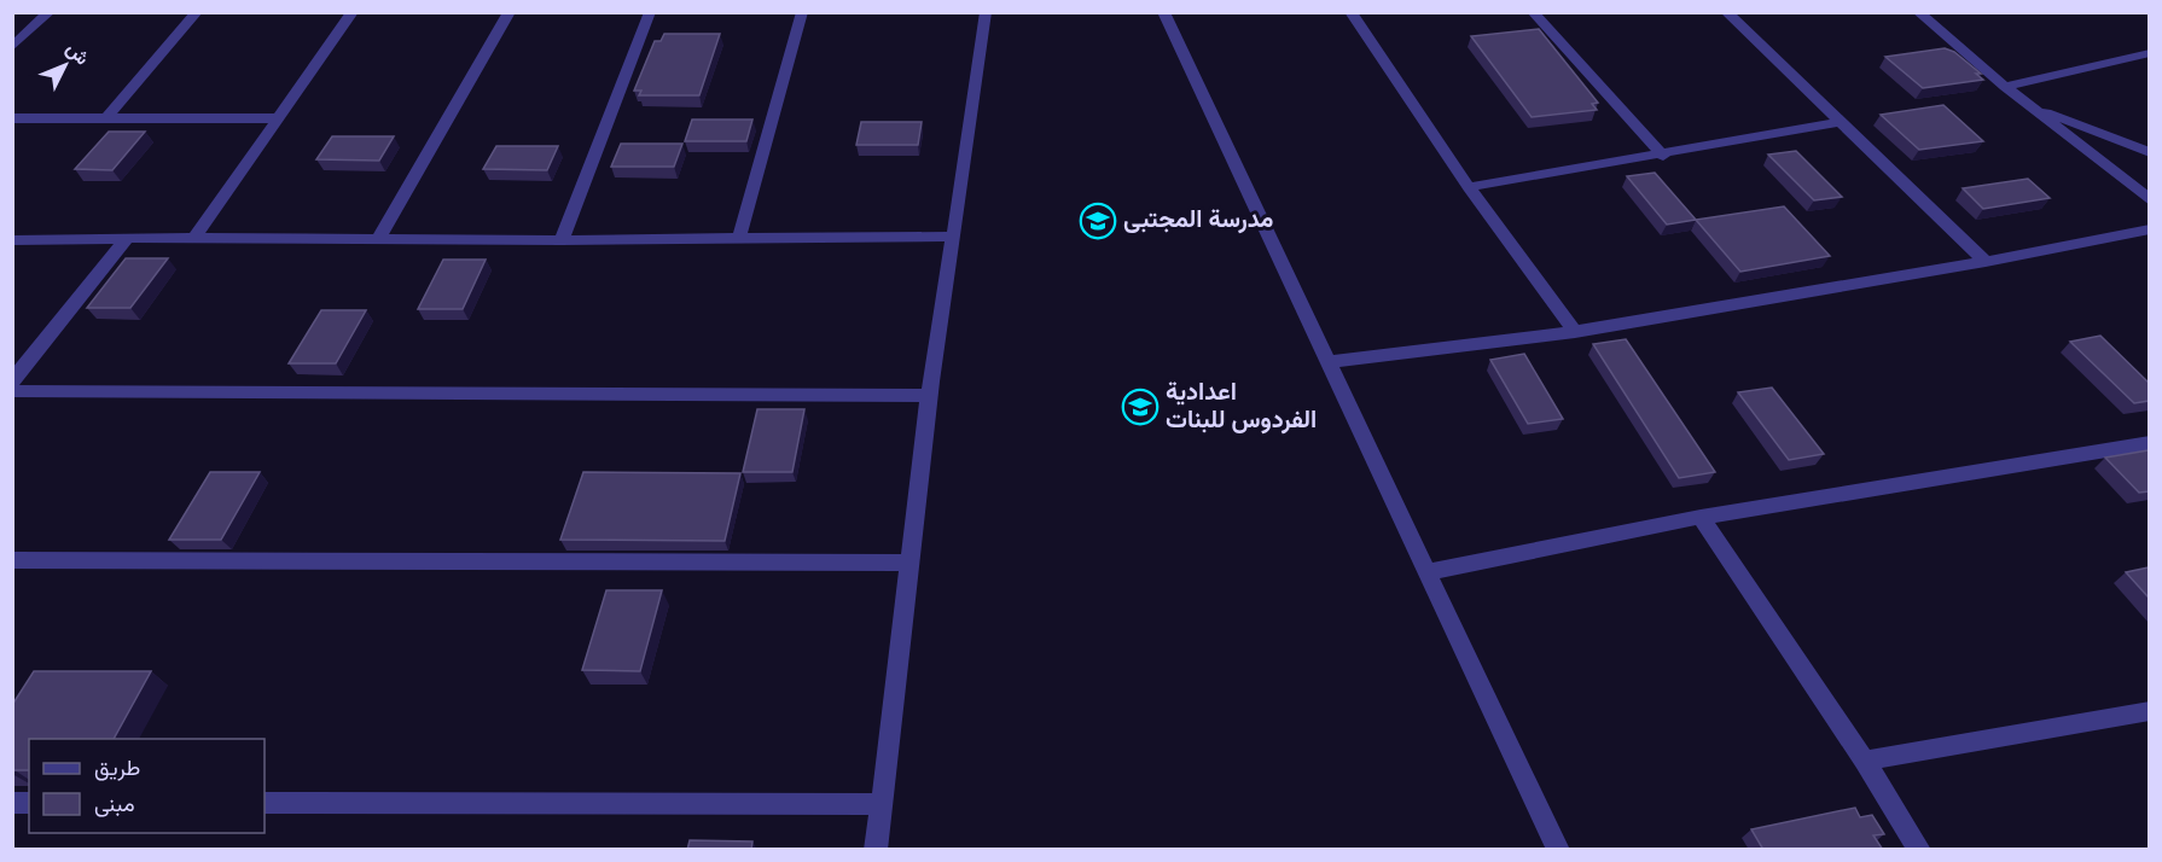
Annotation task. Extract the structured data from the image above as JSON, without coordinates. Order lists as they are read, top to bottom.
{
  "places": {
    "school or university": ["مدرسة المجتبى", "اعدادية الفردوس للبنات"]
  },
  "legend": ["طريق", "مبنى"],
  "north": "top right"
}
